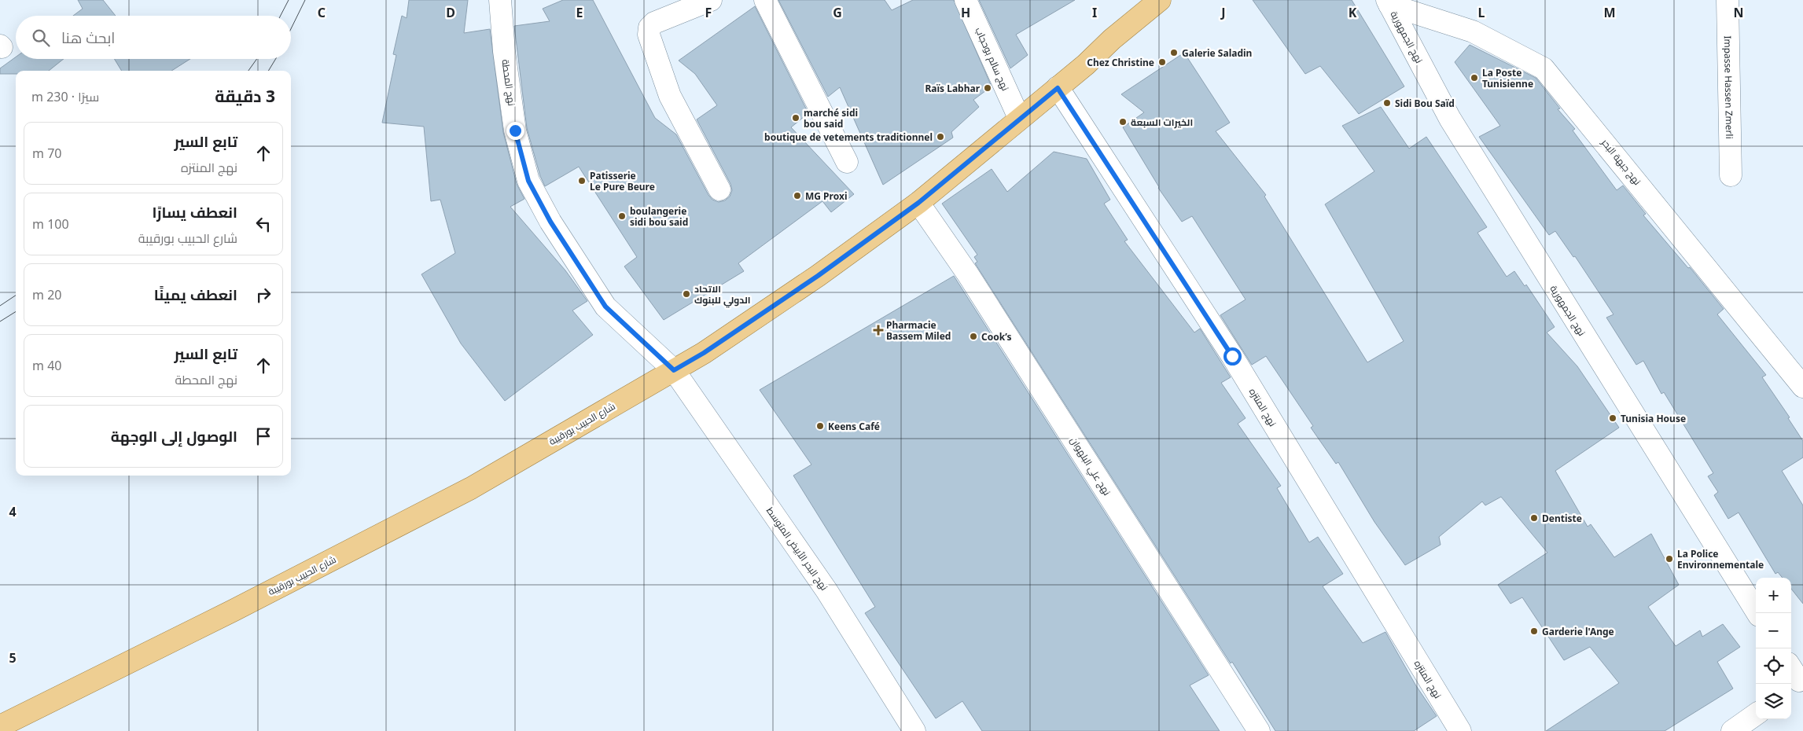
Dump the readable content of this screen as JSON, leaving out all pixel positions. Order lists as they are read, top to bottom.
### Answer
{
  "streets": {
    "main road": ["شارع الحبيب بورقيبة"],
    "street": [
      "نهج الجمهورية",
      "نهج سالم بوحجاب",
      "نهج المحطة",
      "Impasse Hassen Zmerli",
      "نهج جبهة البحر",
      "نهج المنتزه",
      "نهج علي البلهوان",
      "نهج البحر الأبيض المتوسط"
    ]
  },
  "crossings": [
    ["نهج الجمهورية", "نهج جبهة البحر"],
    ["نهج سالم بوحجاب", "شارع الحبيب بورقيبة"],
    ["نهج المحطة", "شارع الحبيب بورقيبة"],
    ["نهج المحطة", "نهج البحر الأبيض المتوسط"],
    ["نهج المنتزه", "شارع الحبيب بورقيبة"],
    ["شارع الحبيب بورقيبة", "نهج علي البلهوان"],
    ["شارع الحبيب بورقيبة", "نهج البحر الأبيض المتوسط"]
  ],
  "places": {
    "other": [
      "Galerie Saladin",
      "Chez Christine",
      "La Poste Tunisienne",
      "Raïs Labhar",
      "Sidi Bou Saïd",
      "marché sidi bou said",
      "الخيرات السبعة",
      "boutique de vetements traditionnel",
      "Patisserie Le Pure Beure",
      "MG Proxi",
      "boulangerie sidi bou said",
      "الاتحاد الدولي للبنوك",
      "Cook’s",
      "Tunisia House",
      "Keens Café",
      "Dentiste",
      "La Police Environnementale",
      "Garderie l'Ange"
    ],
    "health": ["Pharmacie Bassem Miled"]
  },
  "page": {
    "search": "ابحث هنا",
    "heading": ["3 دقيقة", "سيرًا · 230 m"],
    "list": [
      ["تابع السير", "نهج المنتزه", "70 m"],
      ["انعطف يسارًا", "شارع الحبيب بورقيبة", "100 m"],
      ["انعطف يمينًا", "20 m"],
      ["تابع السير", "نهج المحطة", "40 m"],
      "الوصول إلى الوجهة"
    ],
    "map_buttons": ["+", "−"]
  },
  "grid": {
    "columns": [
      "C",
      "D",
      "E",
      "F",
      "G",
      "H",
      "I",
      "J",
      "K",
      "L",
      "M",
      "N"
    ],
    "rows": ["4", "5"]
  }
}
